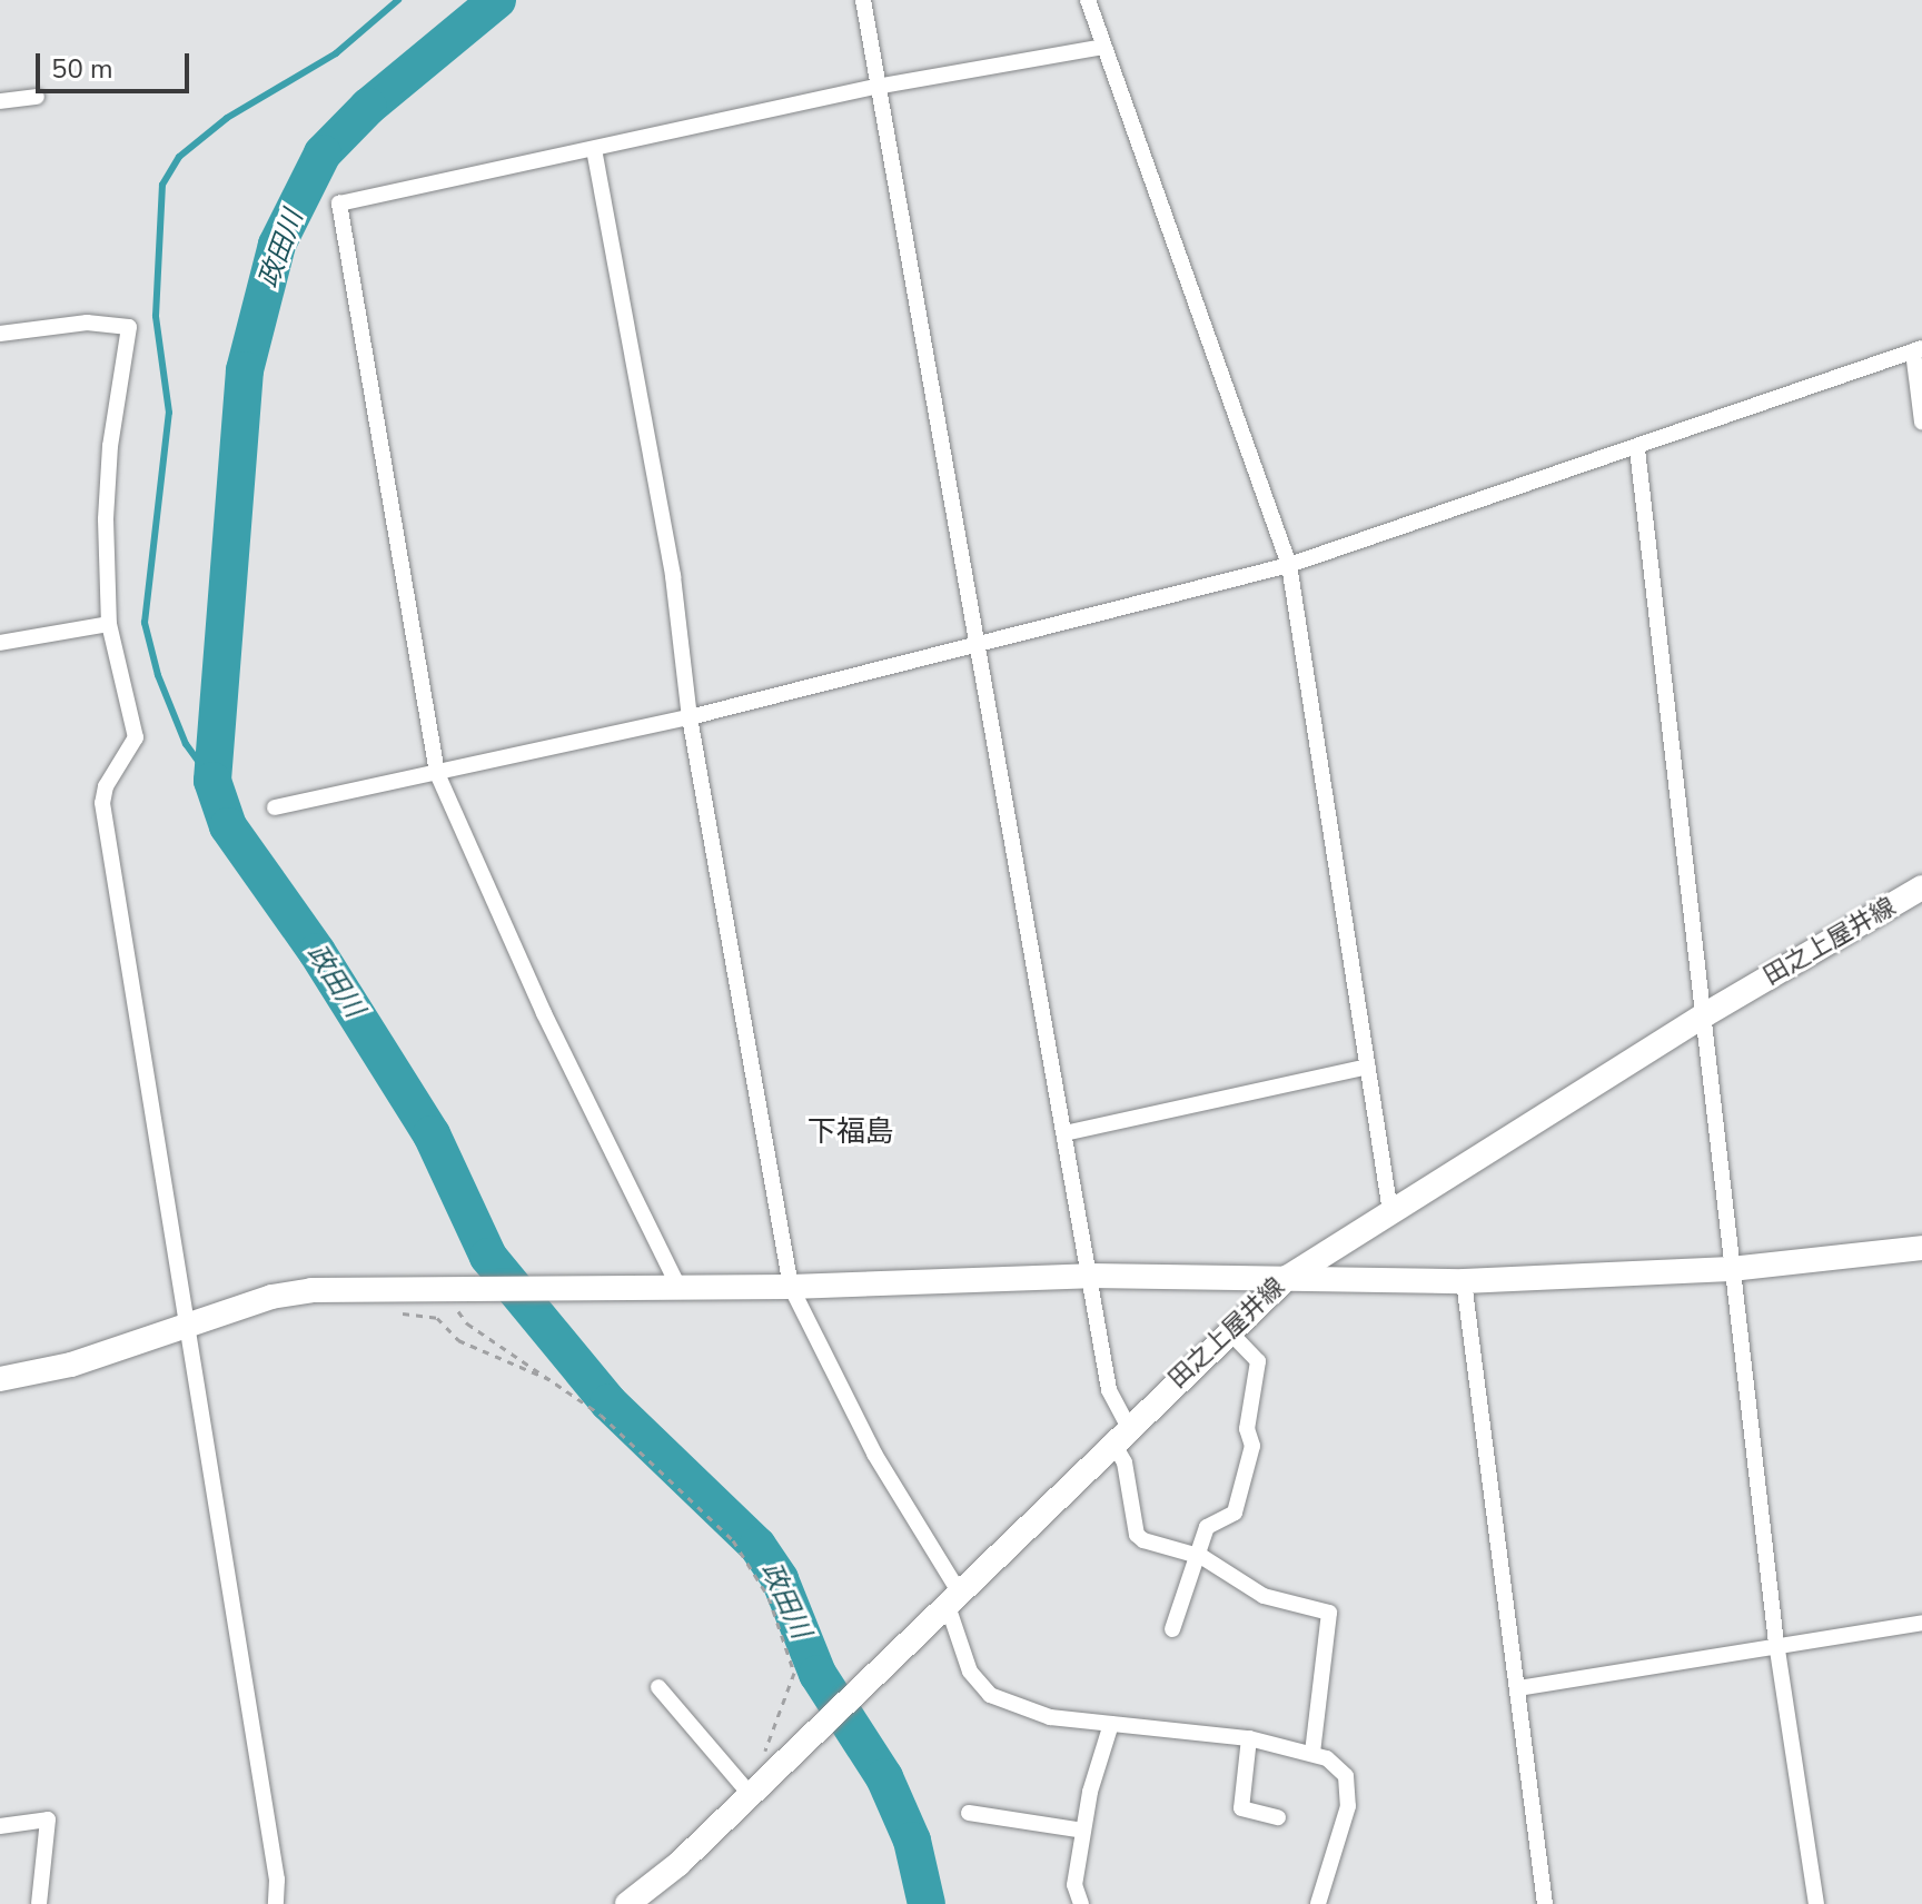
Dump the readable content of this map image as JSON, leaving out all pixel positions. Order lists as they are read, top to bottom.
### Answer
{
  "streets": {
    "street": ["田之上屋井線"]
  },
  "districts": ["下福島"],
  "water": ["政田川"],
  "scale_bar": "50 m"
}
